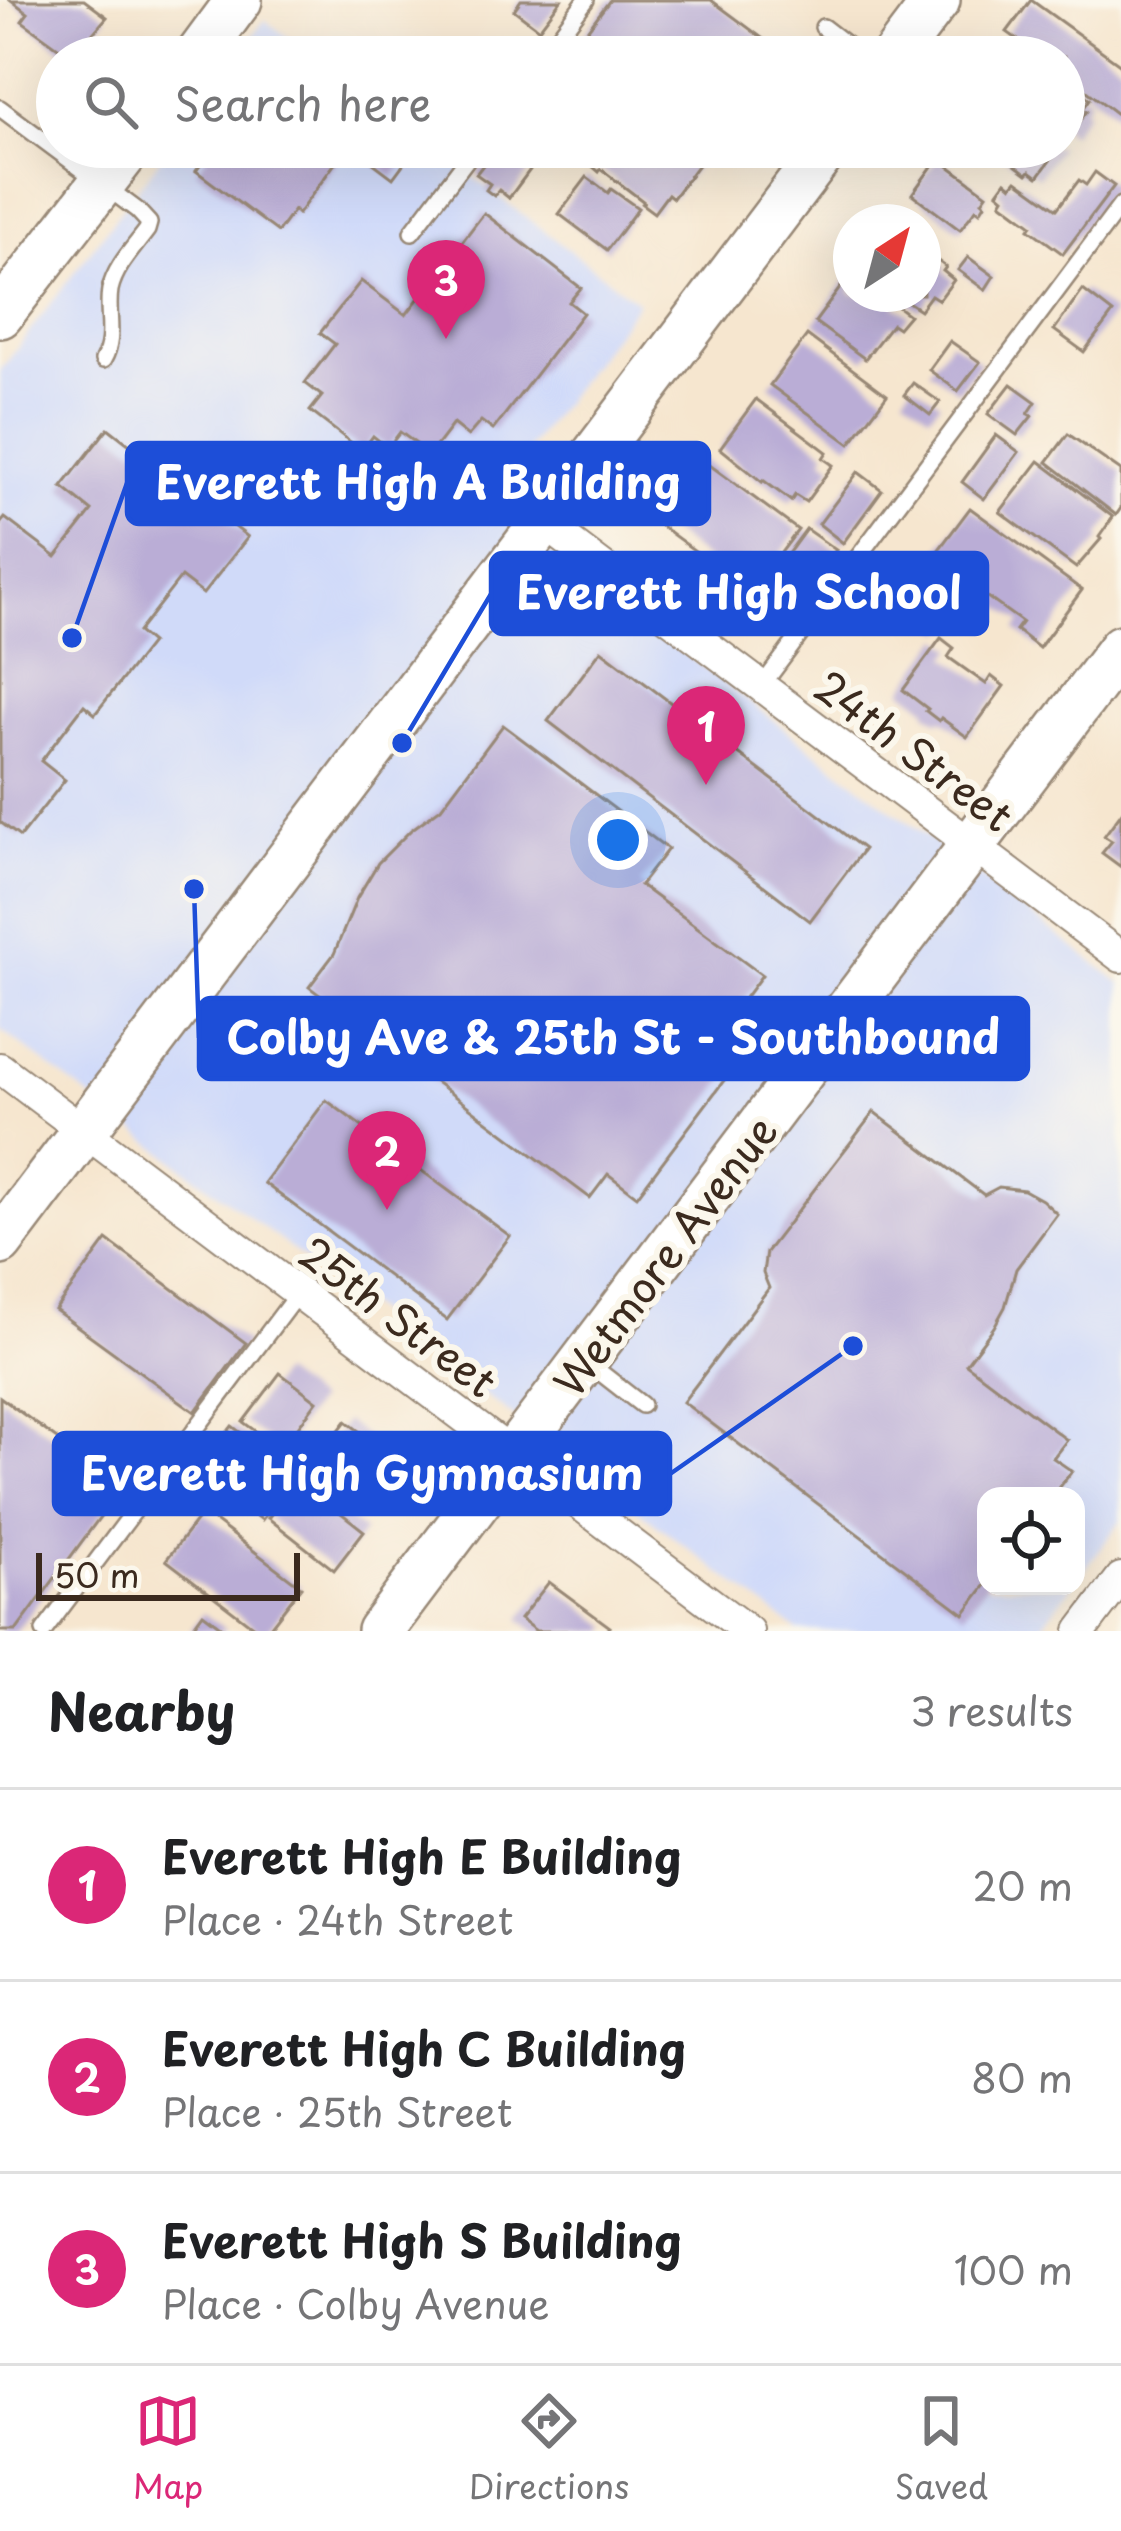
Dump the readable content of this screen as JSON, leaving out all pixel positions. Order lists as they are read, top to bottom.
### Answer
{
  "streets": {
    "street": ["24th Street", "Wetmore Avenue", "25th Street"]
  },
  "crossings": [
    ["24th Street", "Wetmore Avenue"],
    ["Wetmore Avenue", "25th Street"]
  ],
  "places": [
    "Everett High A Building",
    "Everett High School",
    "Colby Ave & 25th St - Southbound",
    "Everett High Gymnasium"
  ],
  "scale_bar": "50 m",
  "north": "top right",
  "page": {
    "search": "Search here",
    "pins": ["3", "1", "2"],
    "scale": "50 m",
    "heading": ["Nearby", "3 results"],
    "list": [
      {
        "mark": "1",
        "name": "Everett High E Building",
        "note": "Place · 24th Street",
        "value": "20 m"
      },
      {
        "mark": "2",
        "name": "Everett High C Building",
        "note": "Place · 25th Street",
        "value": "80 m"
      },
      {
        "mark": "3",
        "name": "Everett High S Building",
        "note": "Place · Colby Avenue",
        "value": "100 m"
      }
    ],
    "nav": ["Map", "Directions", "Saved"]
  }
}
